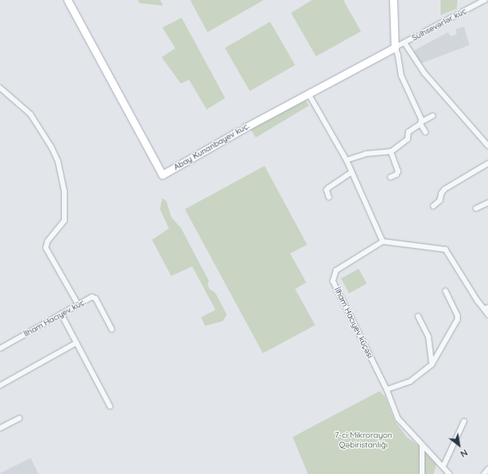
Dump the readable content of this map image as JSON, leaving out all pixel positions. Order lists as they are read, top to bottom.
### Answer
{
  "streets": {
    "street": [
      "Sülhsevərlər küç.",
      "Abay Kunanbayev küç.",
      "İlham Hacıyev küç.",
      "İlham Hacıyev küçəsi"
    ]
  },
  "crossings": [
    ["Sülhsevərlər küç.", "Abay Kunanbayev küç."]
  ],
  "parks": ["7-ci Mikrorayon Qəbiristanlığı"],
  "north": "bottom right"
}
